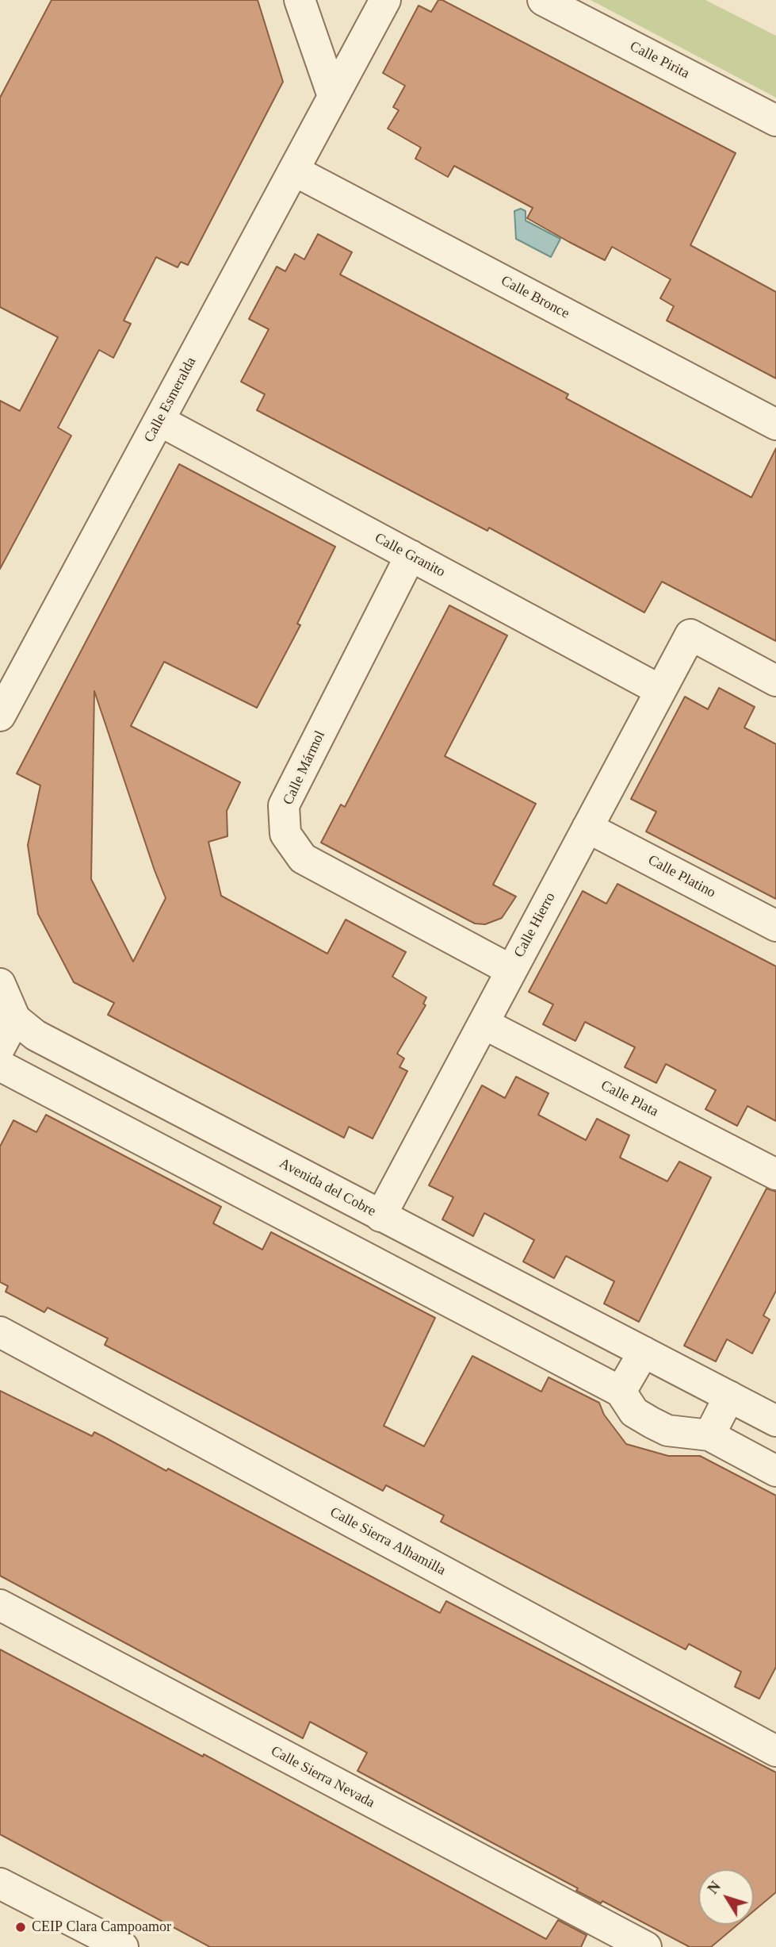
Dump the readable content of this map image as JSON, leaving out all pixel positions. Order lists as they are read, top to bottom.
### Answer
{
  "streets": {
    "street": [
      "Calle Pirita",
      "Calle Bronce",
      "Calle Esmeralda",
      "Calle Granito",
      "Calle Mármol",
      "Calle Platino",
      "Calle Hierro",
      "Calle Plata",
      "Avenida del Cobre",
      "Calle Sierra Alhamilla",
      "Calle Sierra Nevada"
    ]
  },
  "crossings": [
    ["Calle Bronce", "Calle Esmeralda"],
    ["Calle Esmeralda", "Calle Granito"],
    ["Calle Granito", "Calle Mármol"],
    ["Calle Granito", "Calle Hierro"],
    ["Calle Mármol", "Calle Hierro"],
    ["Calle Platino", "Calle Hierro"],
    ["Calle Hierro", "Calle Plata"],
    ["Calle Hierro", "Avenida del Cobre"]
  ],
  "places": ["CEIP Clara Campoamor"],
  "north": "top left"
}
